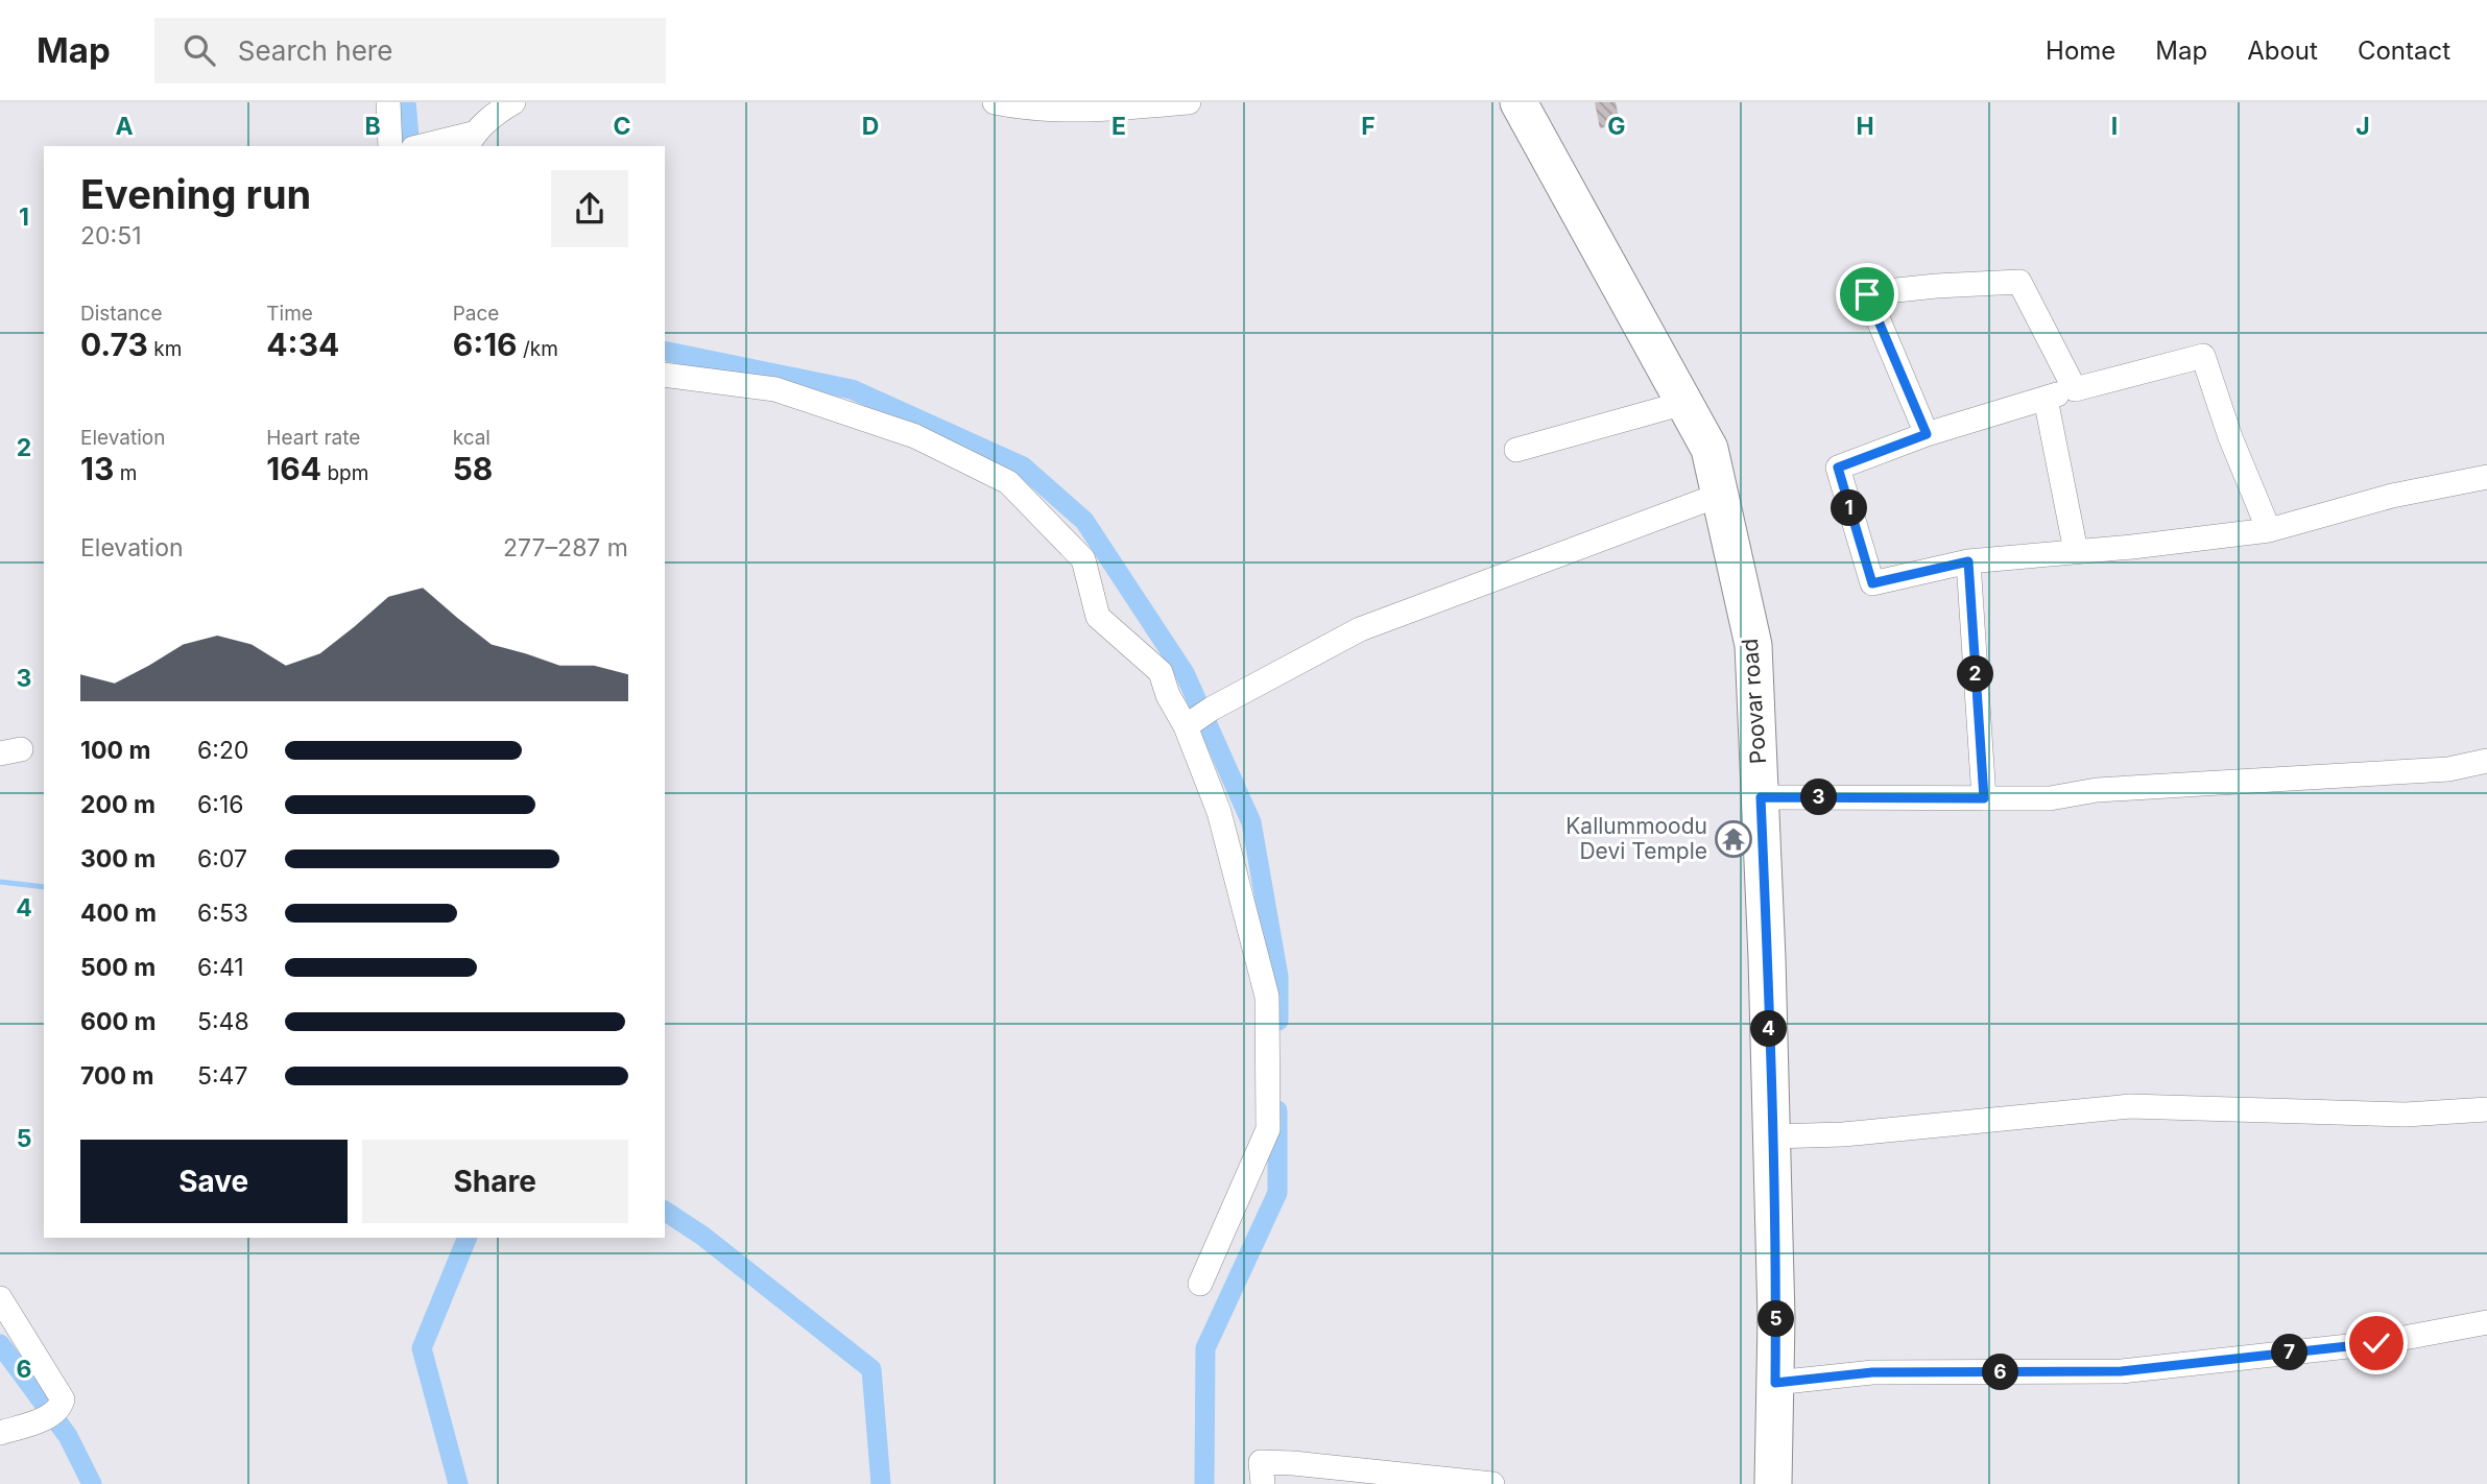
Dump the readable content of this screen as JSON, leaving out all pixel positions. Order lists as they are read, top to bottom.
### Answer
{
  "streets": {
    "main road": ["Poovar road"]
  },
  "places": {
    "temple": ["Kallummoodu Devi Temple"]
  },
  "page": {
    "header": "Map",
    "search": "Search here",
    "nav": [
      "Home",
      "Map",
      "About",
      "Contact"
    ],
    "heading": ["Evening run", "20:51"],
    "stats": [
      ["Distance", "0.73 km"],
      ["Time", "4:34"],
      ["Pace", "6:16 /km"],
      ["Elevation", "13 m"],
      ["Heart rate", "164 bpm"],
      ["kcal", "58"]
    ],
    "pins": [
      "1",
      "2",
      "3",
      "4",
      "5",
      "7",
      "6"
    ],
    "chart": ["Elevation", "277–287 m"],
    "list": [
      {
        "name": "100 m",
        "note": "6:20"
      },
      {
        "name": "200 m",
        "note": "6:16"
      },
      {
        "name": "300 m",
        "note": "6:07"
      },
      {
        "name": "400 m",
        "note": "6:53"
      },
      {
        "name": "500 m",
        "note": "6:41"
      },
      {
        "name": "600 m",
        "note": "5:48"
      },
      {
        "name": "700 m",
        "note": "5:47"
      }
    ],
    "buttons": ["Save", "Share"]
  },
  "grid": {
    "columns": [
      "A",
      "B",
      "C",
      "D",
      "E",
      "F",
      "G",
      "H",
      "I",
      "J"
    ],
    "rows": [
      "1",
      "2",
      "3",
      "4",
      "5",
      "6"
    ]
  }
}
